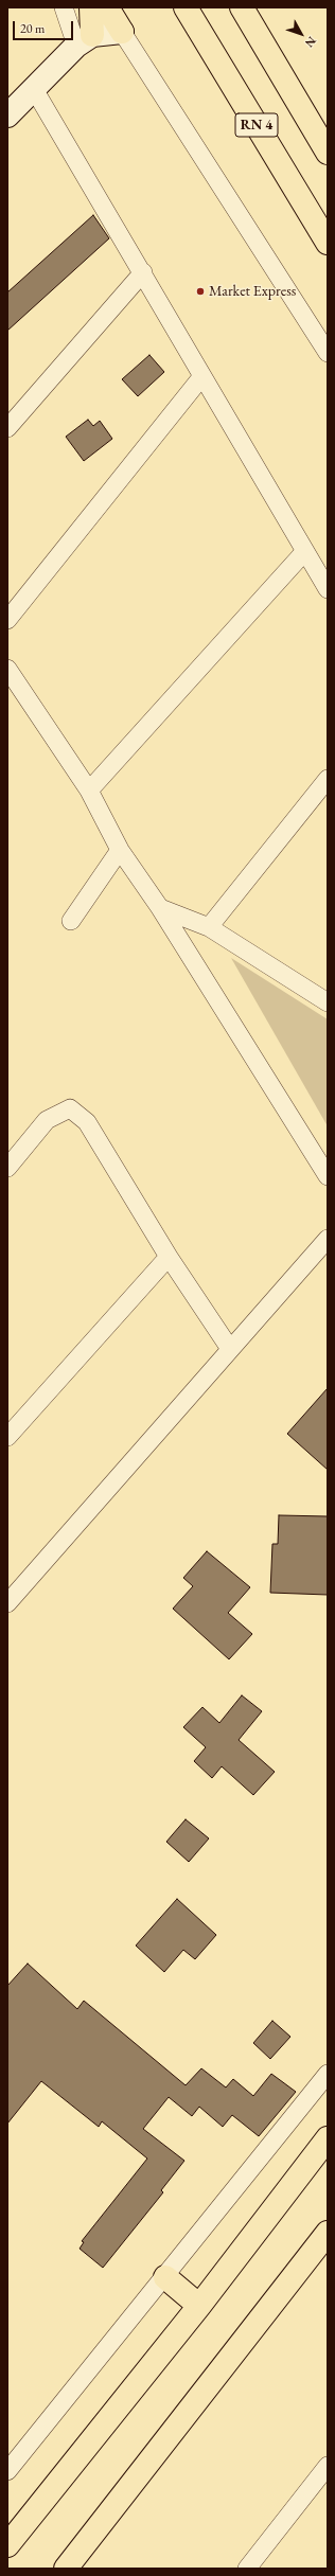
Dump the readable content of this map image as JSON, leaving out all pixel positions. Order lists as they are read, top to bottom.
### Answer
{
  "streets": {
    "main road": ["RN 4"]
  },
  "places": ["Market Express"],
  "scale_bar": "20 m",
  "north": "bottom right"
}
